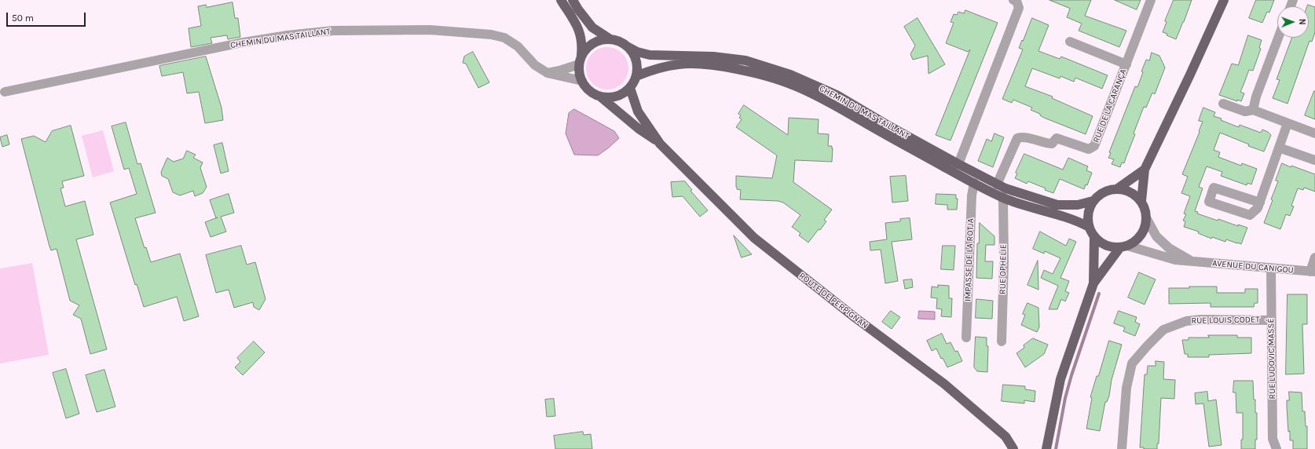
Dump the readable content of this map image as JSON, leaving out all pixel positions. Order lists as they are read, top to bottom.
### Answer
{
  "streets": {
    "main road": ["CHEMIN DU MAS TAILLANT", "ROUTE DE PERPIGNAN"],
    "street": [
      "RUE DE LA CARANÇA",
      "IMPASSE DE LA ROTJA",
      "AVENUE DU CANIGOU",
      "RUE OPHELIE",
      "RUE LOUIS CODET",
      "RUE LUDOVIC MASSÉ"
    ]
  },
  "crossings": [
    ["CHEMIN DU MAS TAILLANT", "RUE DE LA CARANÇA"],
    ["CHEMIN DU MAS TAILLANT", "IMPASSE DE LA ROTJA"],
    ["CHEMIN DU MAS TAILLANT", "AVENUE DU CANIGOU"],
    ["CHEMIN DU MAS TAILLANT", "RUE OPHELIE"],
    ["CHEMIN DU MAS TAILLANT", "ROUTE DE PERPIGNAN"],
    ["AVENUE DU CANIGOU", "RUE LUDOVIC MASSÉ"],
    ["RUE LOUIS CODET", "RUE LUDOVIC MASSÉ"]
  ],
  "scale_bar": "50 m",
  "north": "right"
}
